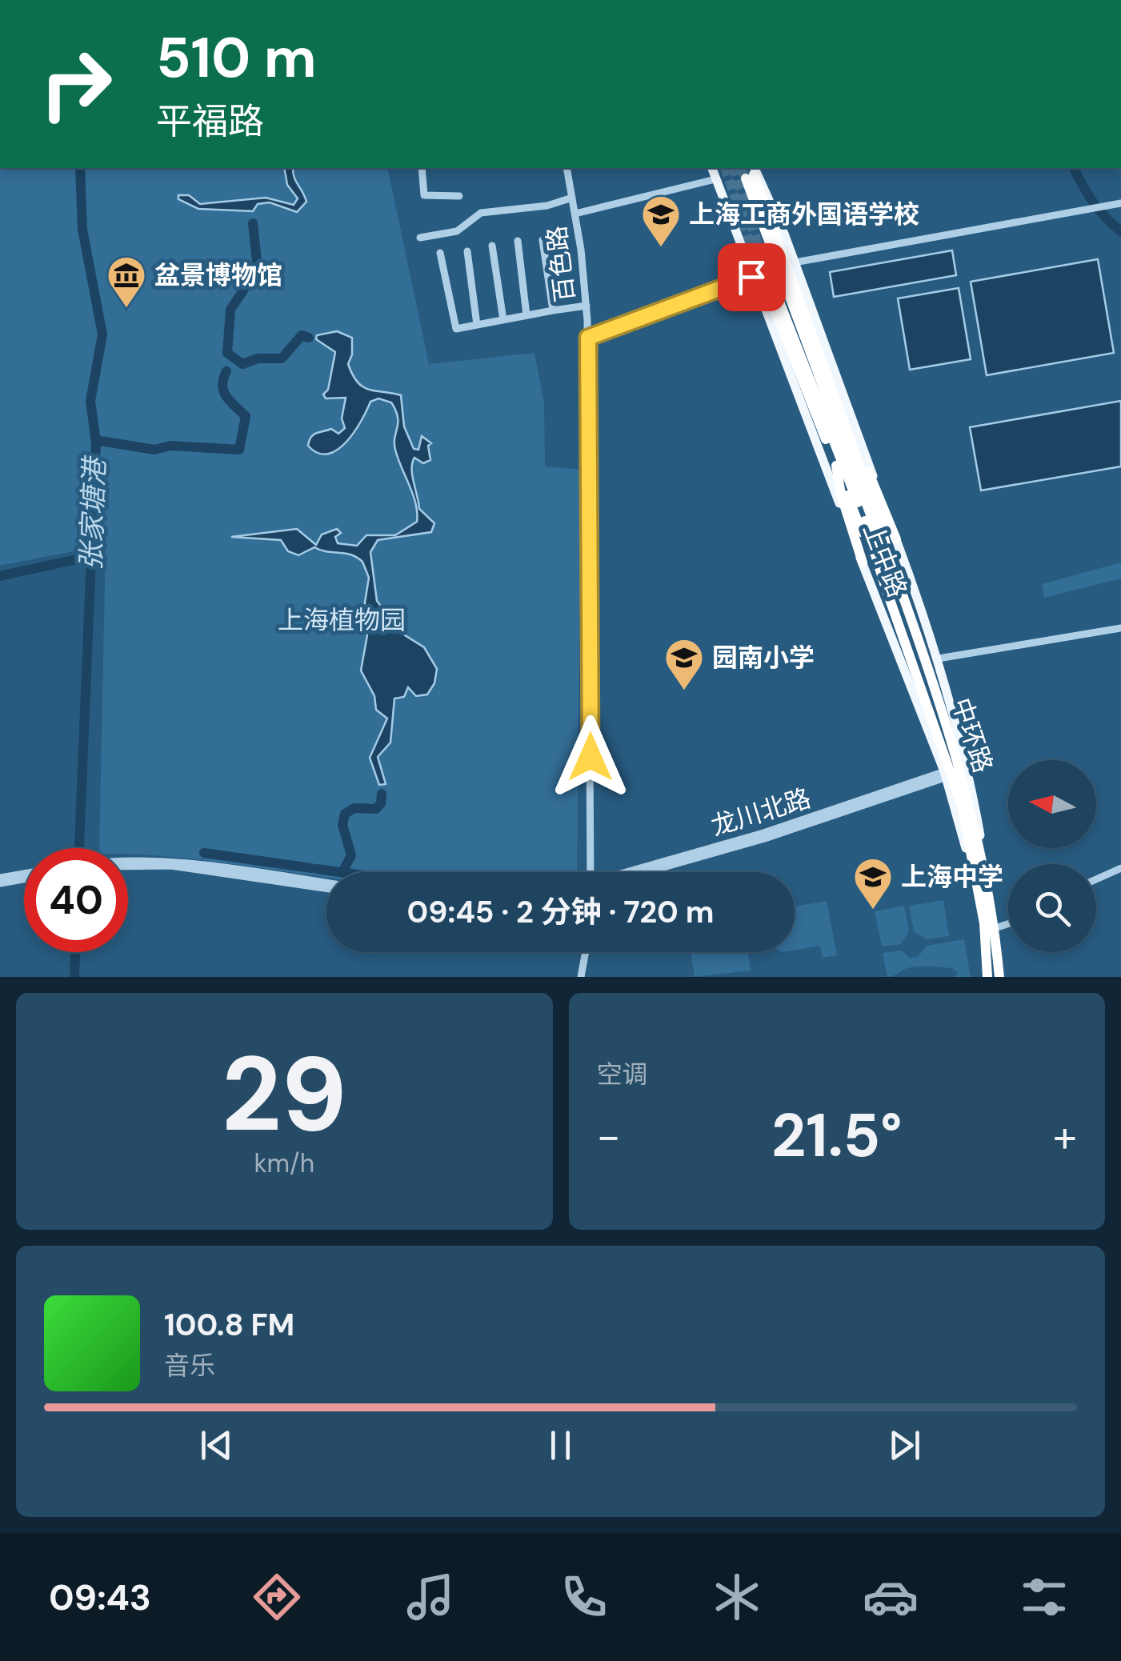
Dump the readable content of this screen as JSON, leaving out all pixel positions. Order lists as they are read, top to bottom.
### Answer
{
  "streets": {
    "highway": ["中环路"],
    "main road": ["上中路"],
    "street": ["百色路", "龙川北路"]
  },
  "crossings": [
    ["上中路", "中环路"],
    ["上中路", "龙川北路"]
  ],
  "water": ["张家塘港"],
  "parks": ["上海植物园"],
  "places": {
    "school or university": ["上海工商外国语学校", "园南小学", "上海中学"],
    "museum": ["盆景博物馆"]
  },
  "north": "left",
  "page": {
    "turn": ["510 m", "平福路"],
    "limit": "40",
    "trip": "09:45 · 2 分钟 · 720 m",
    "tile": [
      ["29", "km/h"],
      "空调"
    ],
    "heat": ["−", "21.5°", "+"],
    "song": ["100.8 FM", "音乐"],
    "tabs": "09:43"
  }
}
